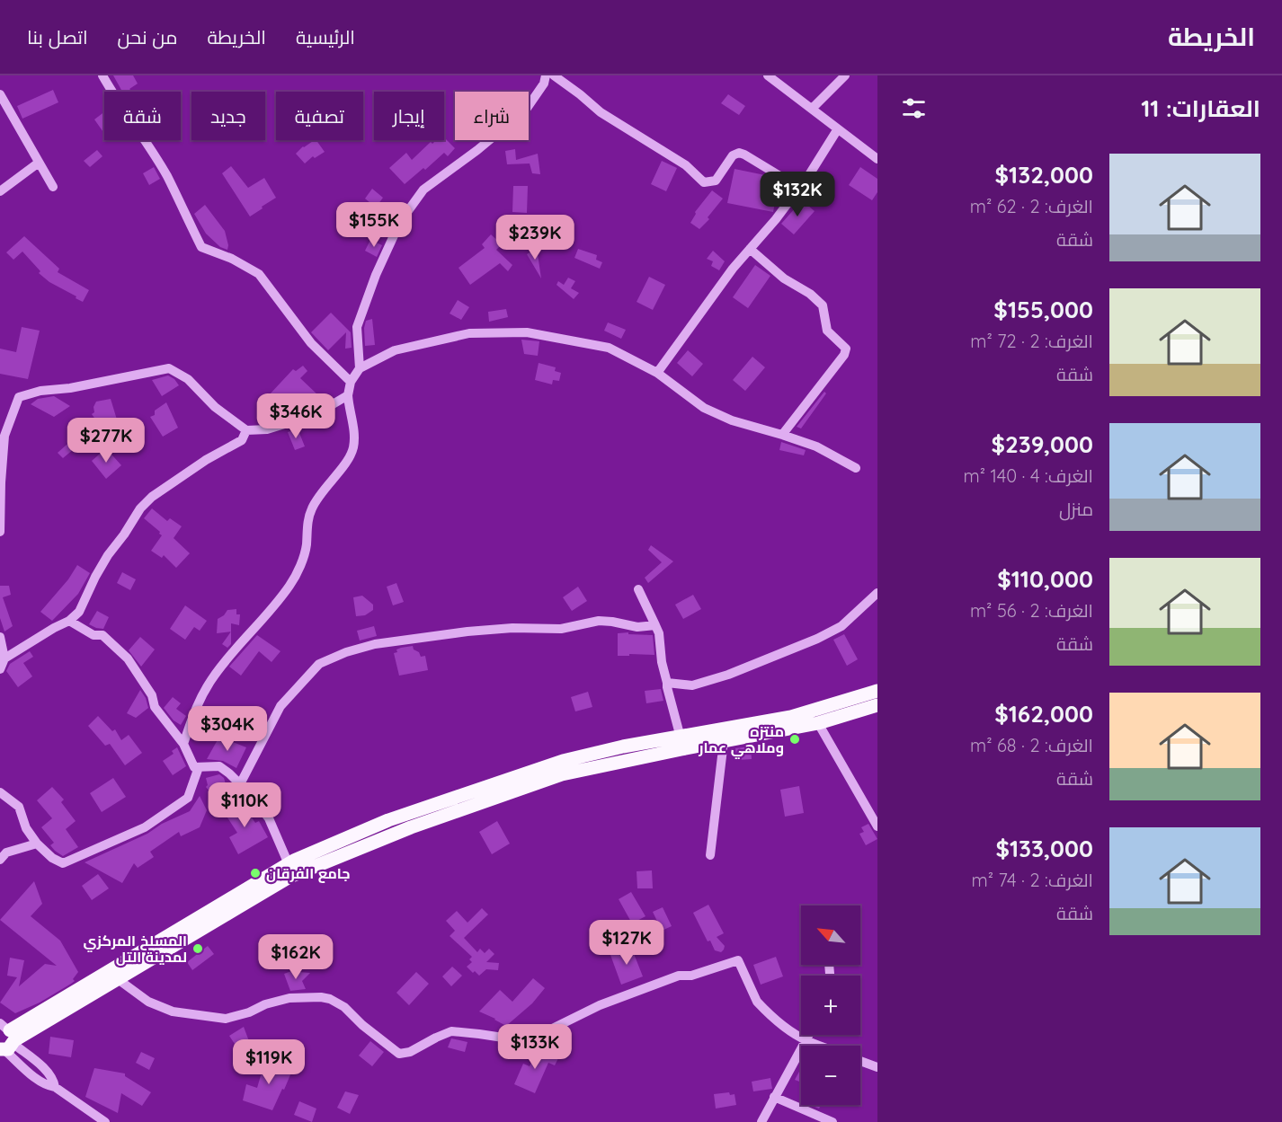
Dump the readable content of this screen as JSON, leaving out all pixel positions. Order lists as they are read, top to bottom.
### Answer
{
  "places": ["منتزه وملاهي عمار", "جامع الفرقان", "المسلخ المركزي لمدينة التل"],
  "north": "top left",
  "page": {
    "header": "الخريطة",
    "nav": [
      "الرئيسية",
      "الخريطة",
      "من نحن",
      "اتصل بنا"
    ],
    "heading": "العقارات: 11",
    "chip": [
      "شراء",
      "إيجار",
      "تصفية",
      "جديد",
      "شقة"
    ],
    "list": [
      {
        "name": "$132,000",
        "note": "الغرف: 2 · 62 m² · شقة"
      },
      {
        "name": "$155,000",
        "note": "الغرف: 2 · 72 m² · شقة"
      },
      {
        "name": "$239,000",
        "note": "الغرف: 4 · 140 m² · منزل"
      },
      {
        "name": "$110,000",
        "note": "الغرف: 2 · 56 m² · شقة"
      },
      {
        "name": "$162,000",
        "note": "الغرف: 2 · 68 m² · شقة"
      },
      {
        "name": "$133,000",
        "note": "الغرف: 2 · 74 m² · شقة"
      }
    ],
    "price": [
      "$132K",
      "$155K",
      "$239K",
      "$346K",
      "$277K",
      "$304K",
      "$110K",
      "$127K",
      "$162K",
      "$133K",
      "$119K"
    ],
    "map_buttons": ["+", "−"]
  }
}
